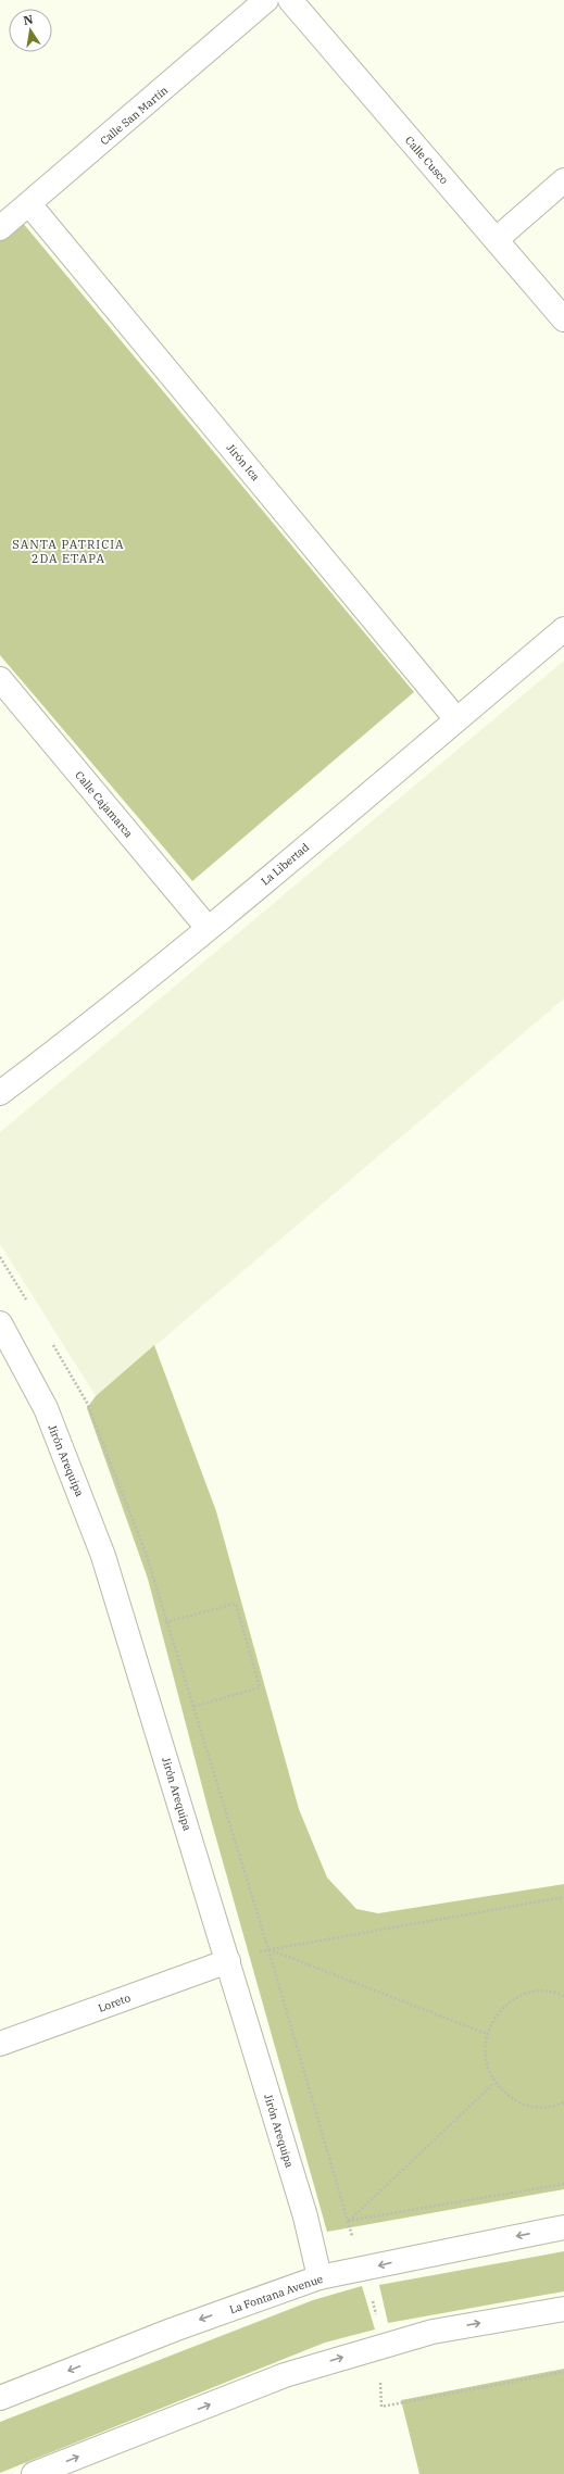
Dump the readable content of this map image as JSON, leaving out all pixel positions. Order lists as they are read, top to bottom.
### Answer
{
  "streets": {
    "street": [
      "Calle San Martín",
      "Calle Cusco",
      "Jirón Ica",
      "Calle Cajamarca",
      "La Libertad",
      "Jirón Arequipa",
      "Loreto",
      "La Fontana Avenue"
    ]
  },
  "crossings": [
    ["Calle San Martín", "Jirón Ica"],
    ["Jirón Ica", "La Libertad"],
    ["Calle Cajamarca", "La Libertad"],
    ["Jirón Arequipa", "Loreto"],
    ["Jirón Arequipa", "La Fontana Avenue"]
  ],
  "districts": ["SANTA PATRICIA 2DA ETAPA"],
  "north": "top"
}
